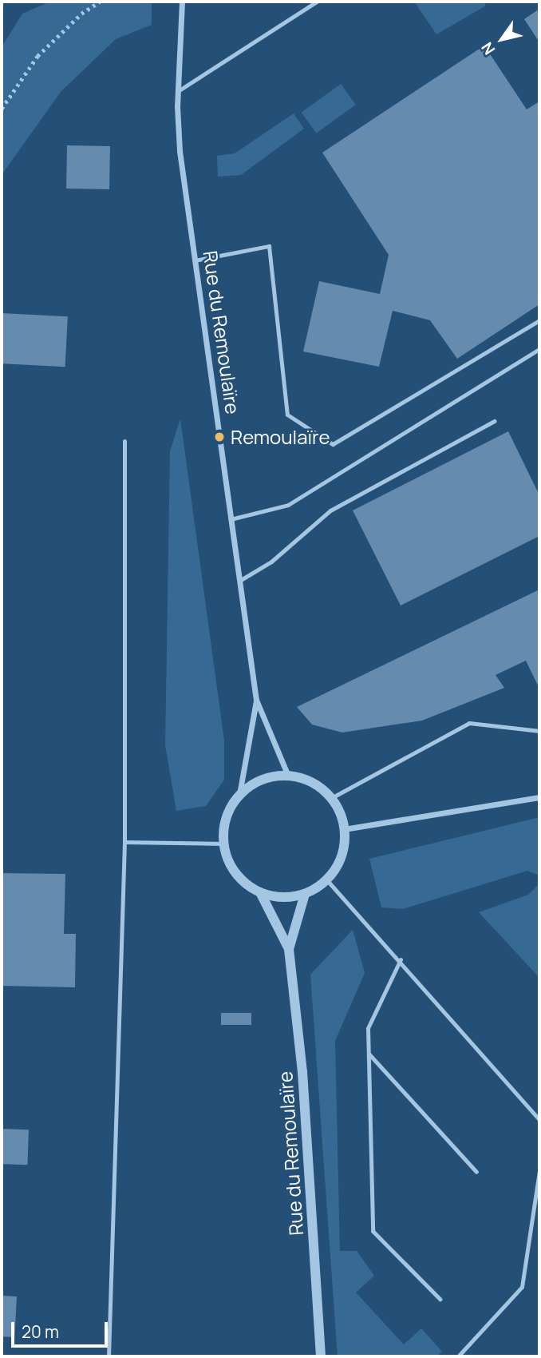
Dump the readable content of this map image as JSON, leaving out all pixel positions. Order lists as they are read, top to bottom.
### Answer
{
  "streets": {
    "street": ["Rue du Remoulaïre"]
  },
  "places": ["Remoulaïre"],
  "scale_bar": "20 m",
  "north": "bottom left"
}
